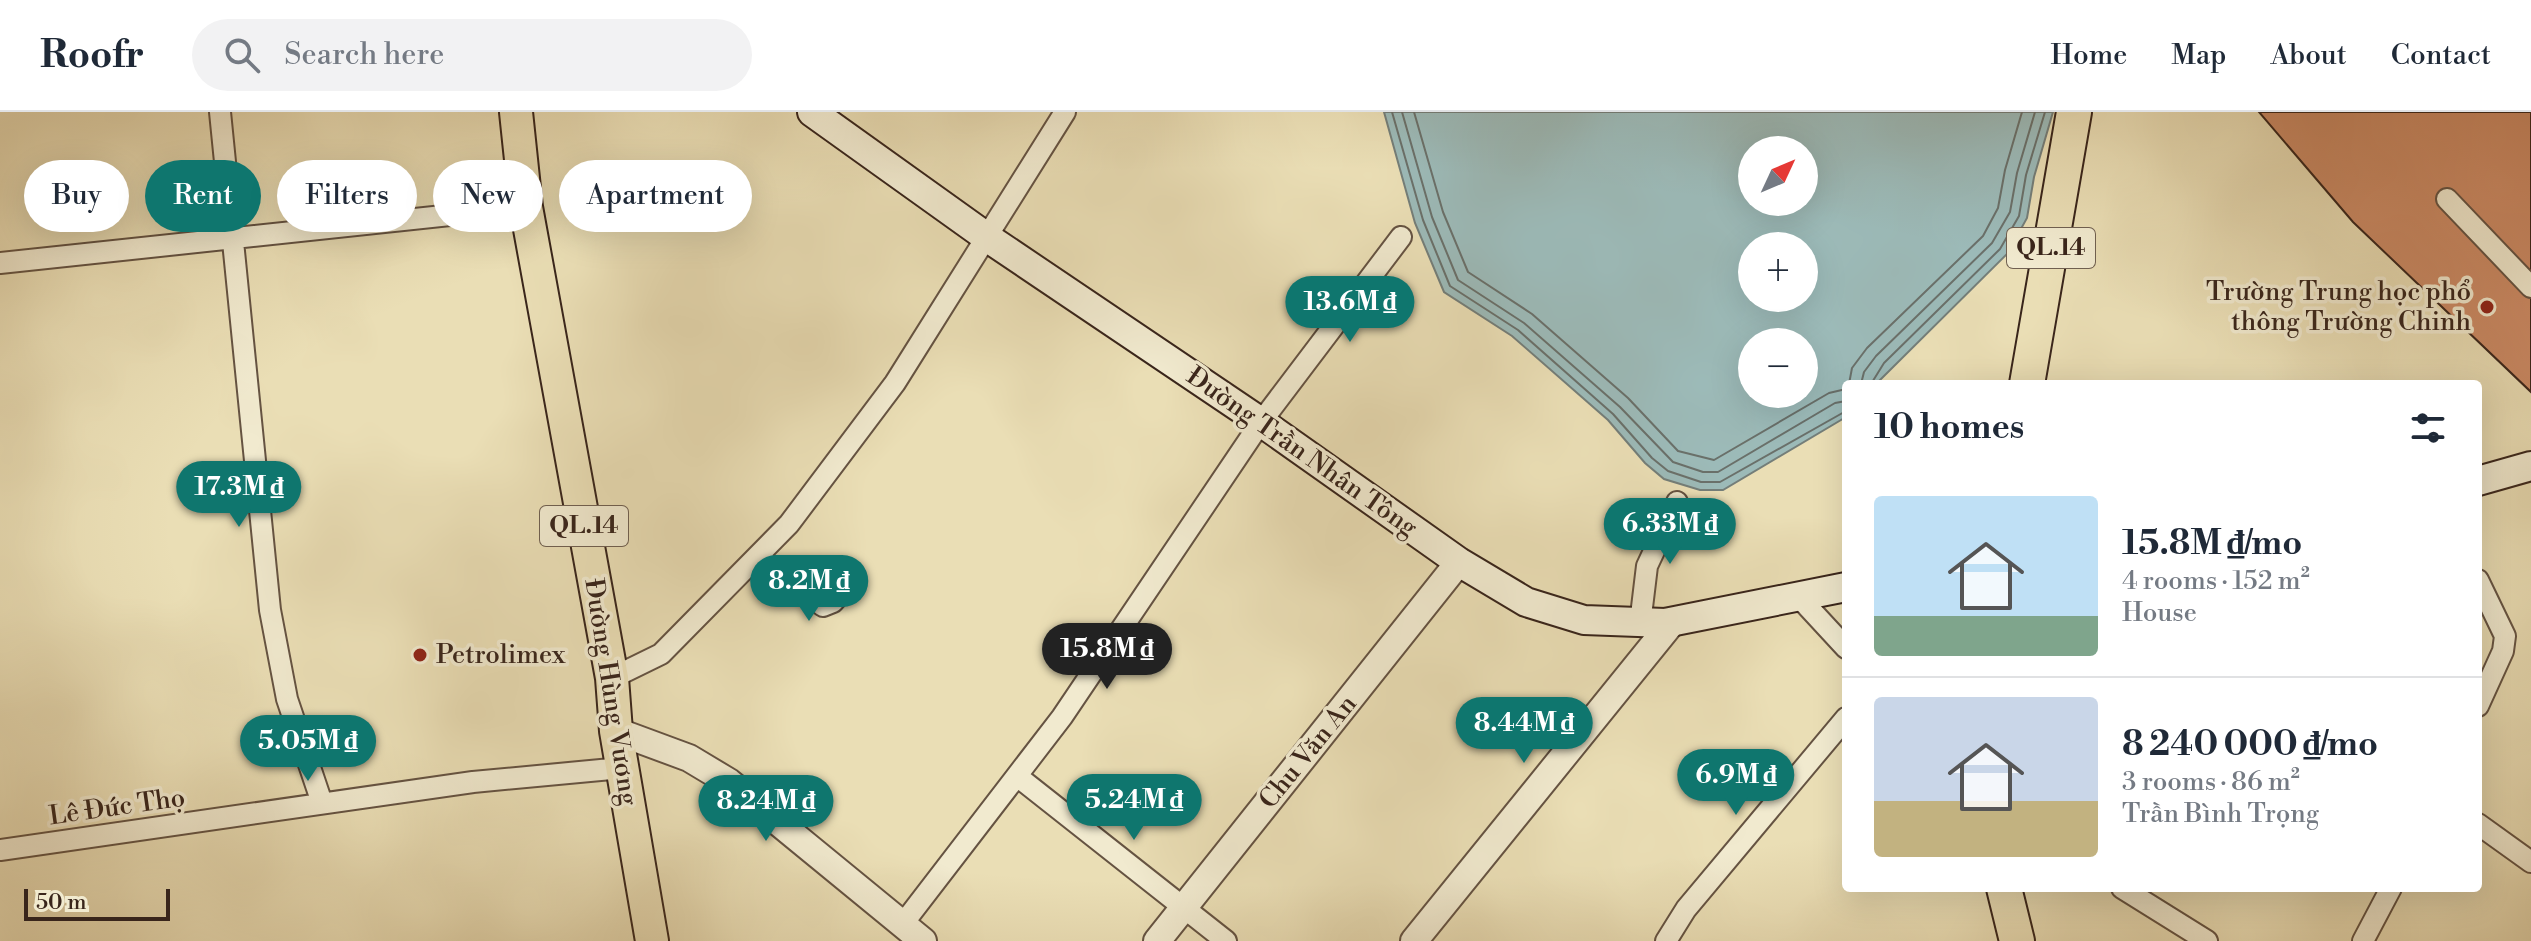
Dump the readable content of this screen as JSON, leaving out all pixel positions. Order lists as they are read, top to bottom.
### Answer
{
  "streets": {
    "highway": ["QL.14"],
    "main road": ["Đường Trần Nhân Tông", "Đường Hùng Vương"],
    "street": ["Chu Văn An", "Lê Đức Thọ"]
  },
  "crossings": [
    ["Đường Trần Nhân Tông", "Chu Văn An"],
    ["Đường Hùng Vương", "Lê Đức Thọ"]
  ],
  "places": ["Trường Trung học phổ thông Trường Chinh", "Petrolimex"],
  "scale_bar": "50 m",
  "north": "top right",
  "page": {
    "header": "Roofr",
    "search": "Search here",
    "nav": [
      "Home",
      "Map",
      "About",
      "Contact"
    ],
    "map_buttons": ["+", "−"],
    "chip": [
      "Buy",
      "Rent",
      "Filters",
      "New",
      "Apartment"
    ],
    "price": [
      "13.6M ₫",
      "17.3M ₫",
      "6.33M ₫",
      "8.2M ₫",
      "15.8M ₫",
      "8.44M ₫",
      "5.05M ₫",
      "6.9M ₫",
      "5.24M ₫",
      "8.24M ₫"
    ],
    "heading": "10 homes",
    "list": [
      {
        "name": "15.8M ₫/mo",
        "note": "4 rooms · 152 m² · House"
      },
      {
        "name": "8 240 000 ₫/mo",
        "note": "3 rooms · 86 m² · Trần Bình Trọng"
      }
    ],
    "scale": "50 m"
  }
}
